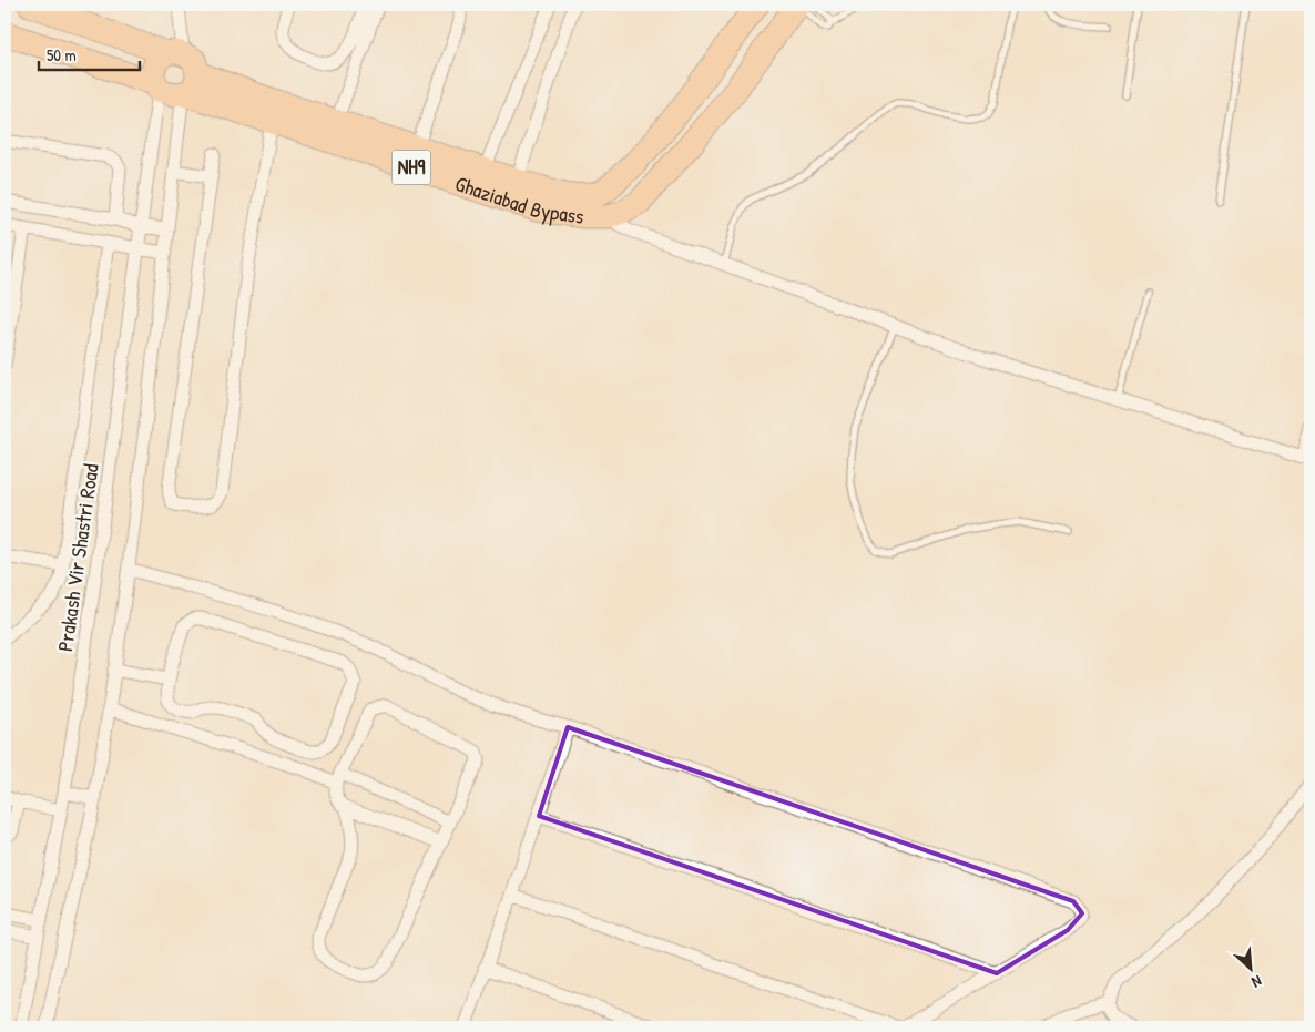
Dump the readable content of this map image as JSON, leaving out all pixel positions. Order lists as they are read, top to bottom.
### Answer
{
  "streets": {
    "highway": ["NH9", "Ghaziabad Bypass"],
    "street": ["Prakash Vir Shastri Road"]
  },
  "crossings": [
    ["Ghaziabad Bypass", "Prakash Vir Shastri Road"]
  ],
  "scale_bar": "50 m",
  "north": "bottom right"
}
